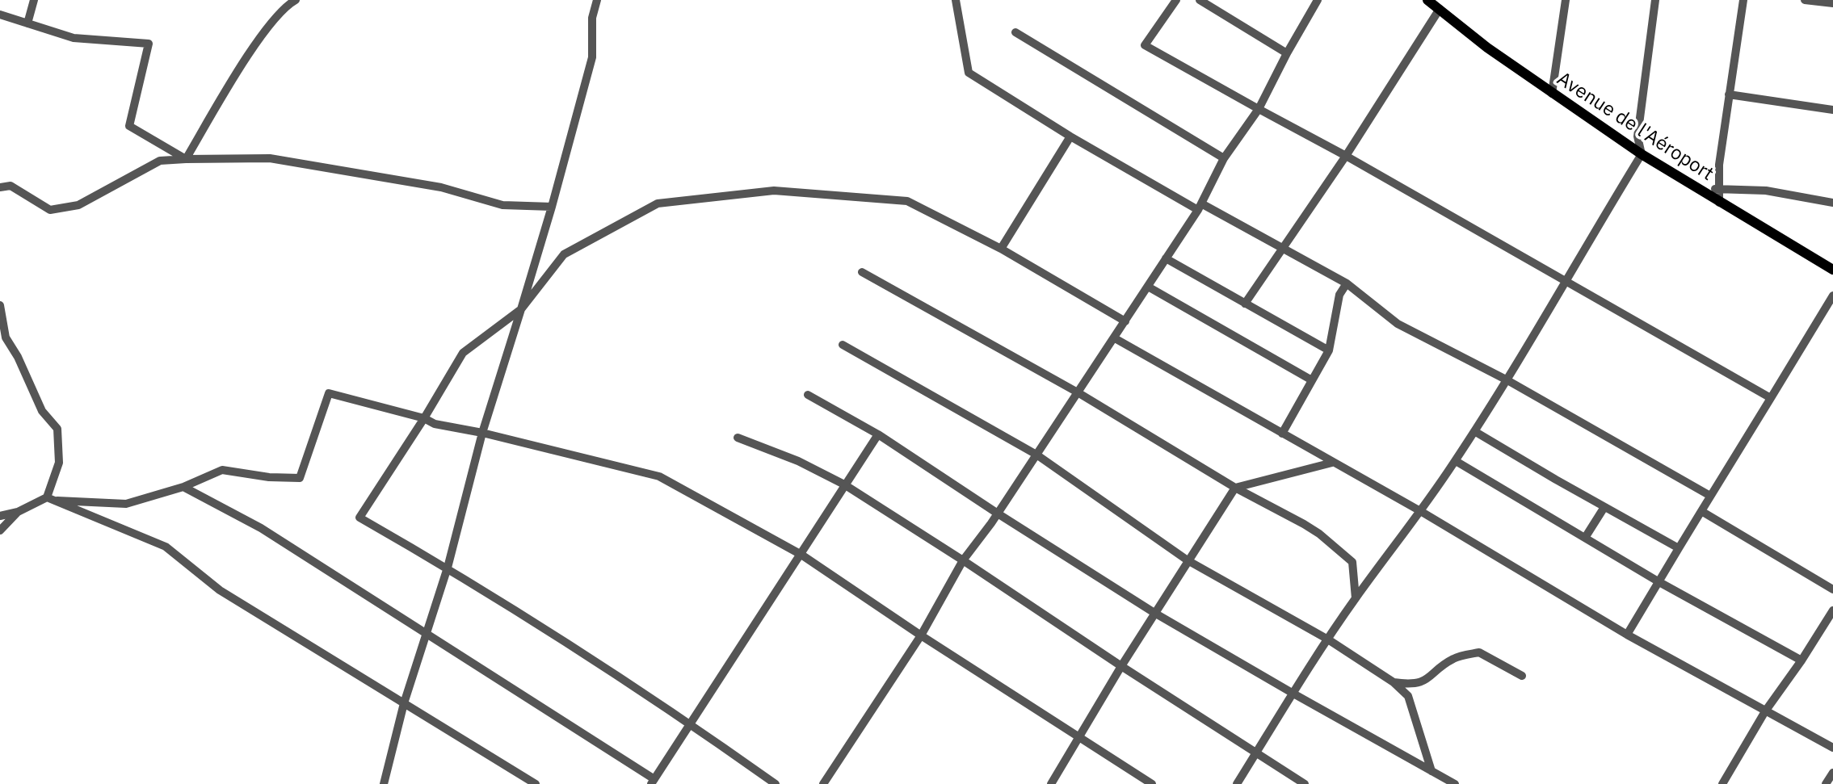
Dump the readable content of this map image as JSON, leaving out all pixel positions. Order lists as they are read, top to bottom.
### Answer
{
  "streets": {
    "main road": ["Avenue de l'Aéroport"]
  }
}
